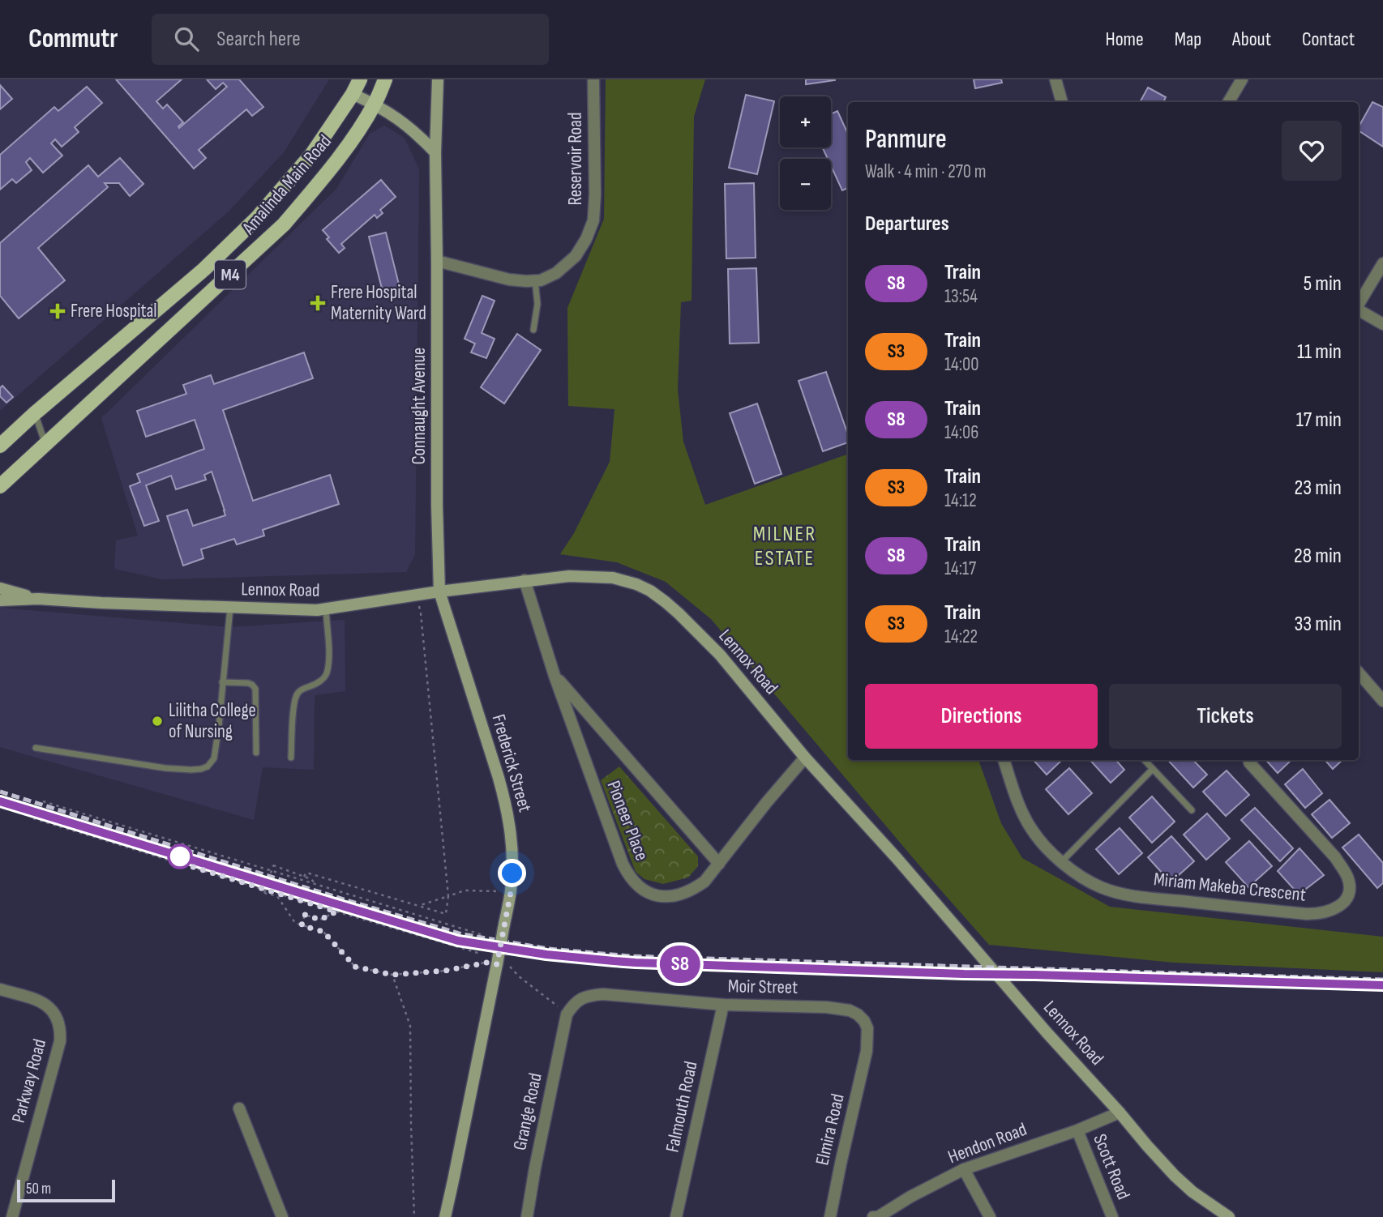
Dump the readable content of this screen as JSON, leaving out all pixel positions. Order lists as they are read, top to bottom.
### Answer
{
  "streets": {
    "main road": ["Amalinda Main Road", "M4"],
    "street": [
      "Reservoir Road",
      "Connaught Avenue",
      "Lennox Road",
      "Frederick Street",
      "Pioneer Place",
      "Miriam Makeba Crescent",
      "Moir Street",
      "Parkway Road",
      "Falmouth Road",
      "Grange Road",
      "Elmira Road",
      "Hendon Road",
      "Scott Road"
    ]
  },
  "crossings": [
    ["Reservoir Road", "Connaught Avenue"],
    ["Connaught Avenue", "Lennox Road"],
    ["Connaught Avenue", "Frederick Street"],
    ["Lennox Road", "Frederick Street"],
    ["Lennox Road", "Pioneer Place"],
    ["Lennox Road", "Hendon Road"],
    ["Moir Street", "Falmouth Road"],
    ["Moir Street", "Grange Road"],
    ["Moir Street", "Elmira Road"],
    ["Hendon Road", "Scott Road"]
  ],
  "districts": ["MILNER ESTATE"],
  "places": {
    "health": ["Frere Hospital Maternity Ward", "Frere Hospital"],
    "other": ["Lilitha College of Nursing"]
  },
  "scale_bar": "50 m",
  "page": {
    "header": "Commutr",
    "search": "Search here",
    "nav": [
      "Home",
      "Map",
      "About",
      "Contact"
    ],
    "on_map": "S8",
    "map_buttons": ["+", "−"],
    "heading": [
      ["Panmure", "Walk · 4 min · 270 m"],
      "Departures"
    ],
    "list": [
      {
        "mark": "S8",
        "name": "Train",
        "note": "13:54",
        "value": "5 min"
      },
      {
        "mark": "S3",
        "name": "Train",
        "note": "14:00",
        "value": "11 min"
      },
      {
        "mark": "S8",
        "name": "Train",
        "note": "14:06",
        "value": "17 min"
      },
      {
        "mark": "S3",
        "name": "Train",
        "note": "14:12",
        "value": "23 min"
      },
      {
        "mark": "S8",
        "name": "Train",
        "note": "14:17",
        "value": "28 min"
      },
      {
        "mark": "S3",
        "name": "Train",
        "note": "14:22",
        "value": "33 min"
      }
    ],
    "buttons": ["Directions", "Tickets"],
    "scale": "50 m"
  }
}
